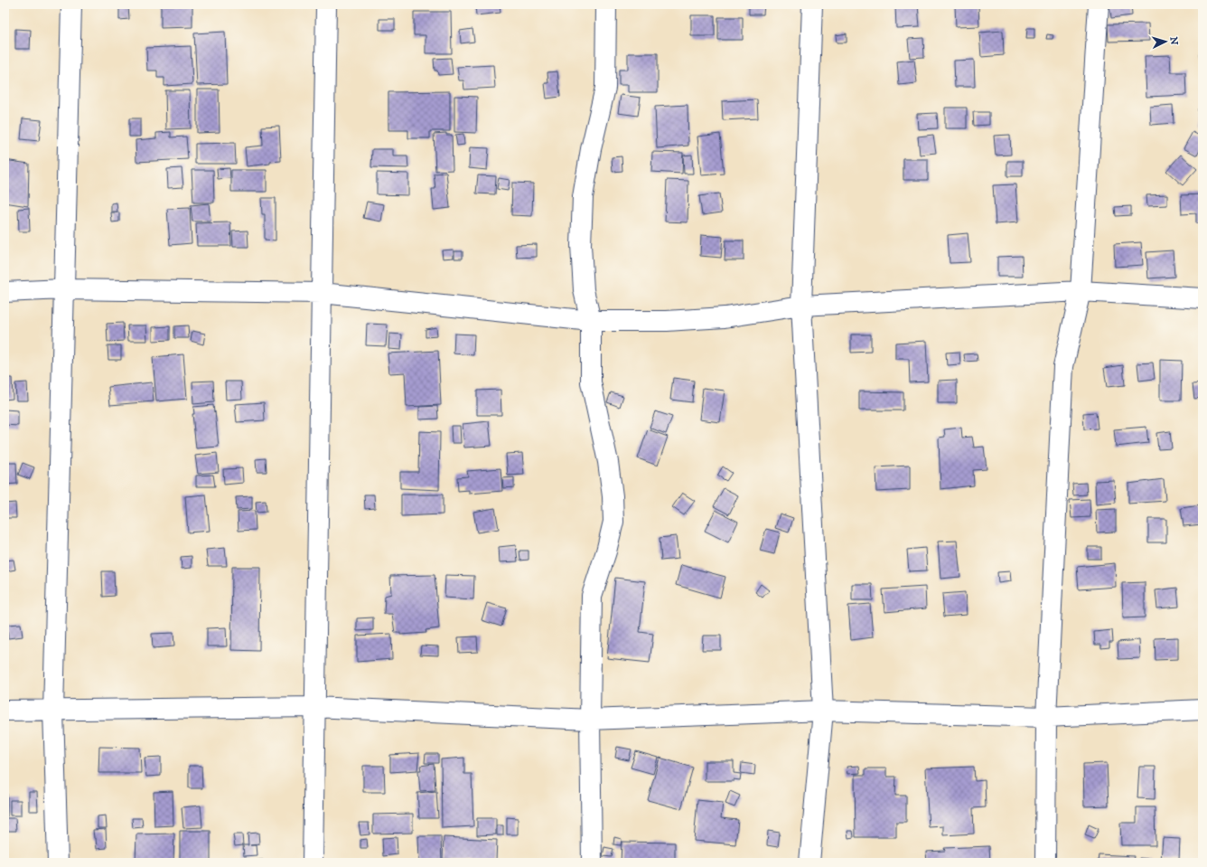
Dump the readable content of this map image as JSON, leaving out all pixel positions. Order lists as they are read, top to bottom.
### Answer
{
  "north": "right"
}
